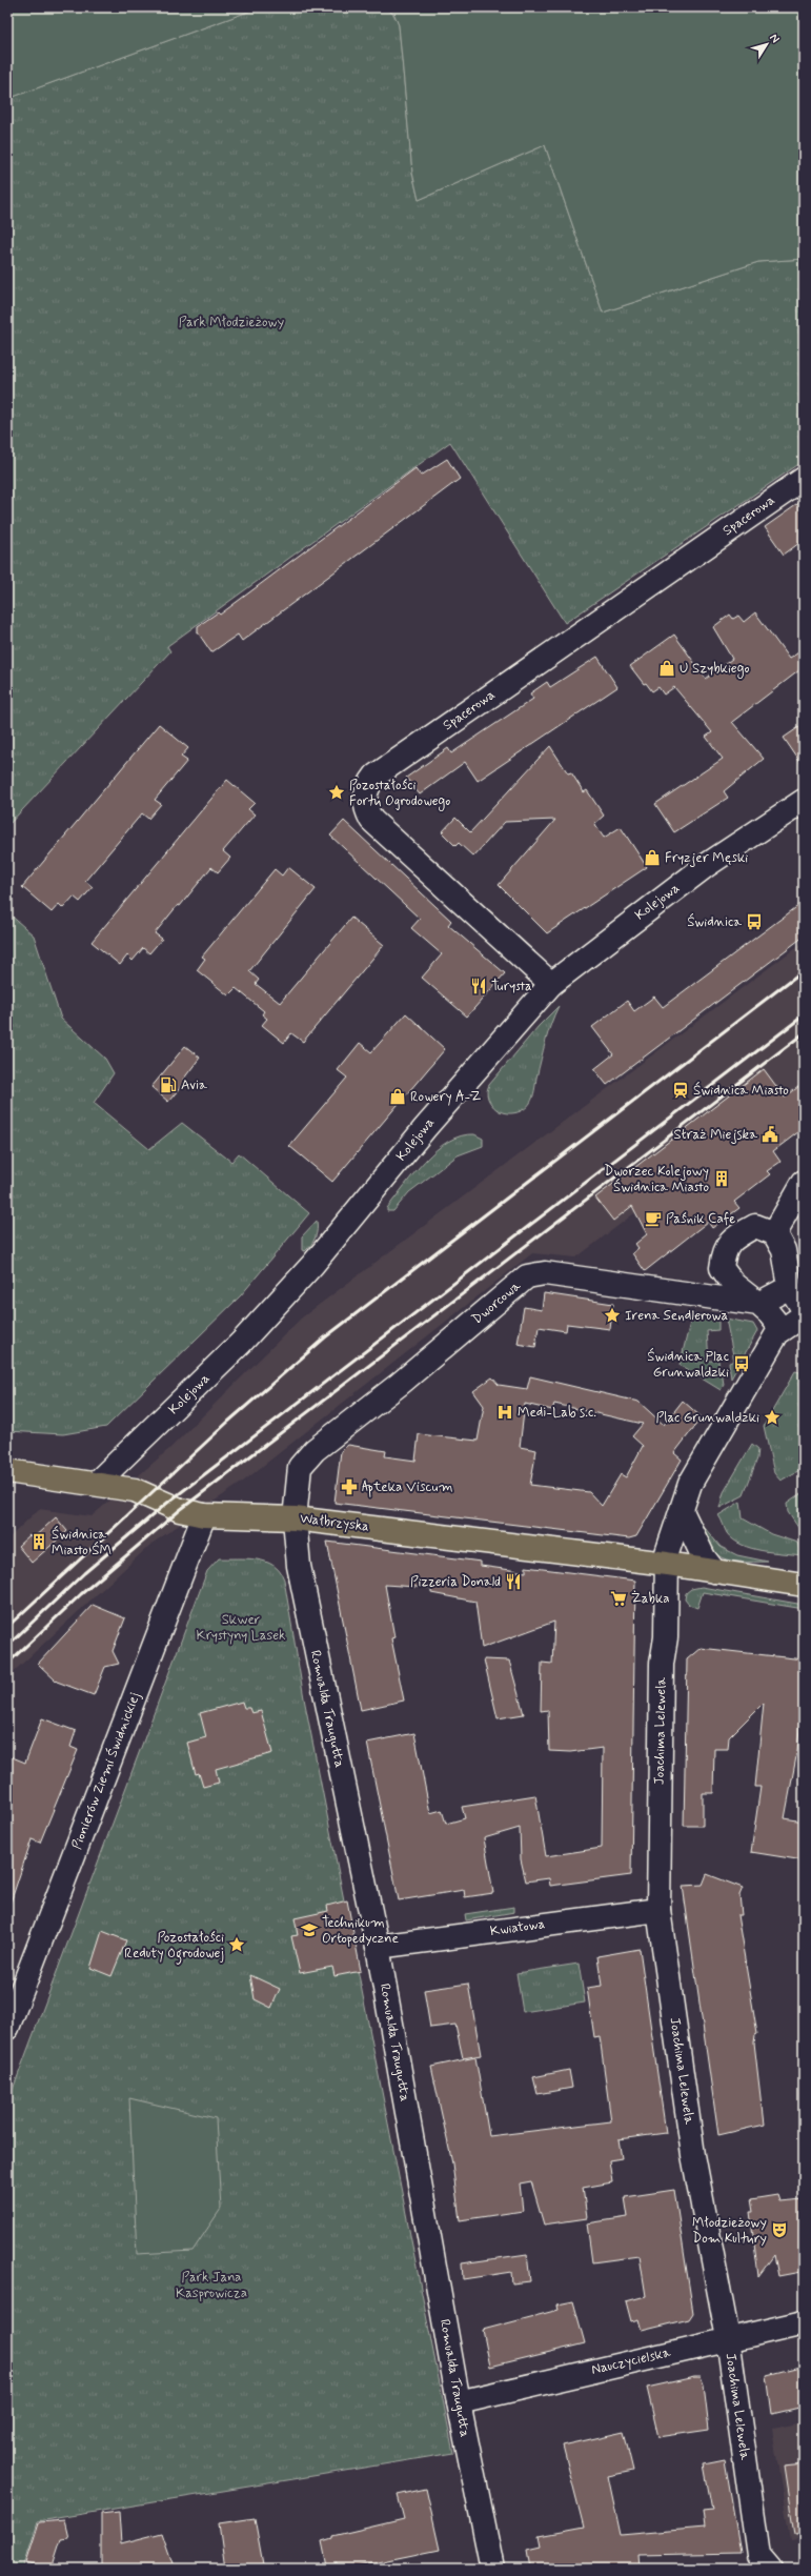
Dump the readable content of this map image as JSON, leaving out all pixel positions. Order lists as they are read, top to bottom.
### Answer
{
  "streets": {
    "main road": ["Wałbrzyska"],
    "street": [
      "Spacerowa",
      "Kolejowa",
      "Dworcowa",
      "Romualda Traugutta",
      "Joachima Lelewela",
      "Pionierów Ziemi Świdnickiej",
      "Kwiatowa",
      "Nauczycielska"
    ]
  },
  "crossings": [
    ["Spacerowa", "Kolejowa"],
    ["Kolejowa", "Wałbrzyska"],
    ["Dworcowa", "Wałbrzyska"],
    ["Dworcowa", "Romualda Traugutta"],
    ["Wałbrzyska", "Romualda Traugutta"],
    ["Wałbrzyska", "Joachima Lelewela"],
    ["Wałbrzyska", "Pionierów Ziemi Świdnickiej"],
    ["Romualda Traugutta", "Kwiatowa"],
    ["Romualda Traugutta", "Nauczycielska"],
    ["Joachima Lelewela", "Kwiatowa"],
    ["Joachima Lelewela", "Nauczycielska"]
  ],
  "parks": ["Park Młodzieżowy", "Skwer Krystyny Lasek", "Park Jana Kasprowicza"],
  "places": {
    "shop": ["U Szybkiego", "Fryzjer Męski", "Rowery A-Z"],
    "place": [
      "Pozostałości Fortu Ogrodowego",
      "Irena Sendlerowa",
      "Plac Grunwaldzki",
      "Pozostałości Reduty Ogrodowej"
    ],
    "bus stop": ["Świdnica", "Świdnica Plac Grunwaldzki"],
    "restaurant": ["Turysta", "Pizzeria Donald"],
    "fuel station": ["Avia"],
    "station": ["Świdnica Miasto"],
    "public building": ["Straż Miejska"],
    "building": ["Dworzec Kolejowy Świdnica Miasto", "Świdnica Miasto ŚM"],
    "cafe": ["Paśnik Cafe"],
    "hospital": ["Medi-Lab s.c."],
    "pharmacy": ["Apteka Viscum"],
    "supermarket": ["Żabka"],
    "school or university": ["Technikum Ortopedyczne"],
    "theatre": ["Młodzieżowy Dom Kultury"]
  },
  "north": "top right"
}
